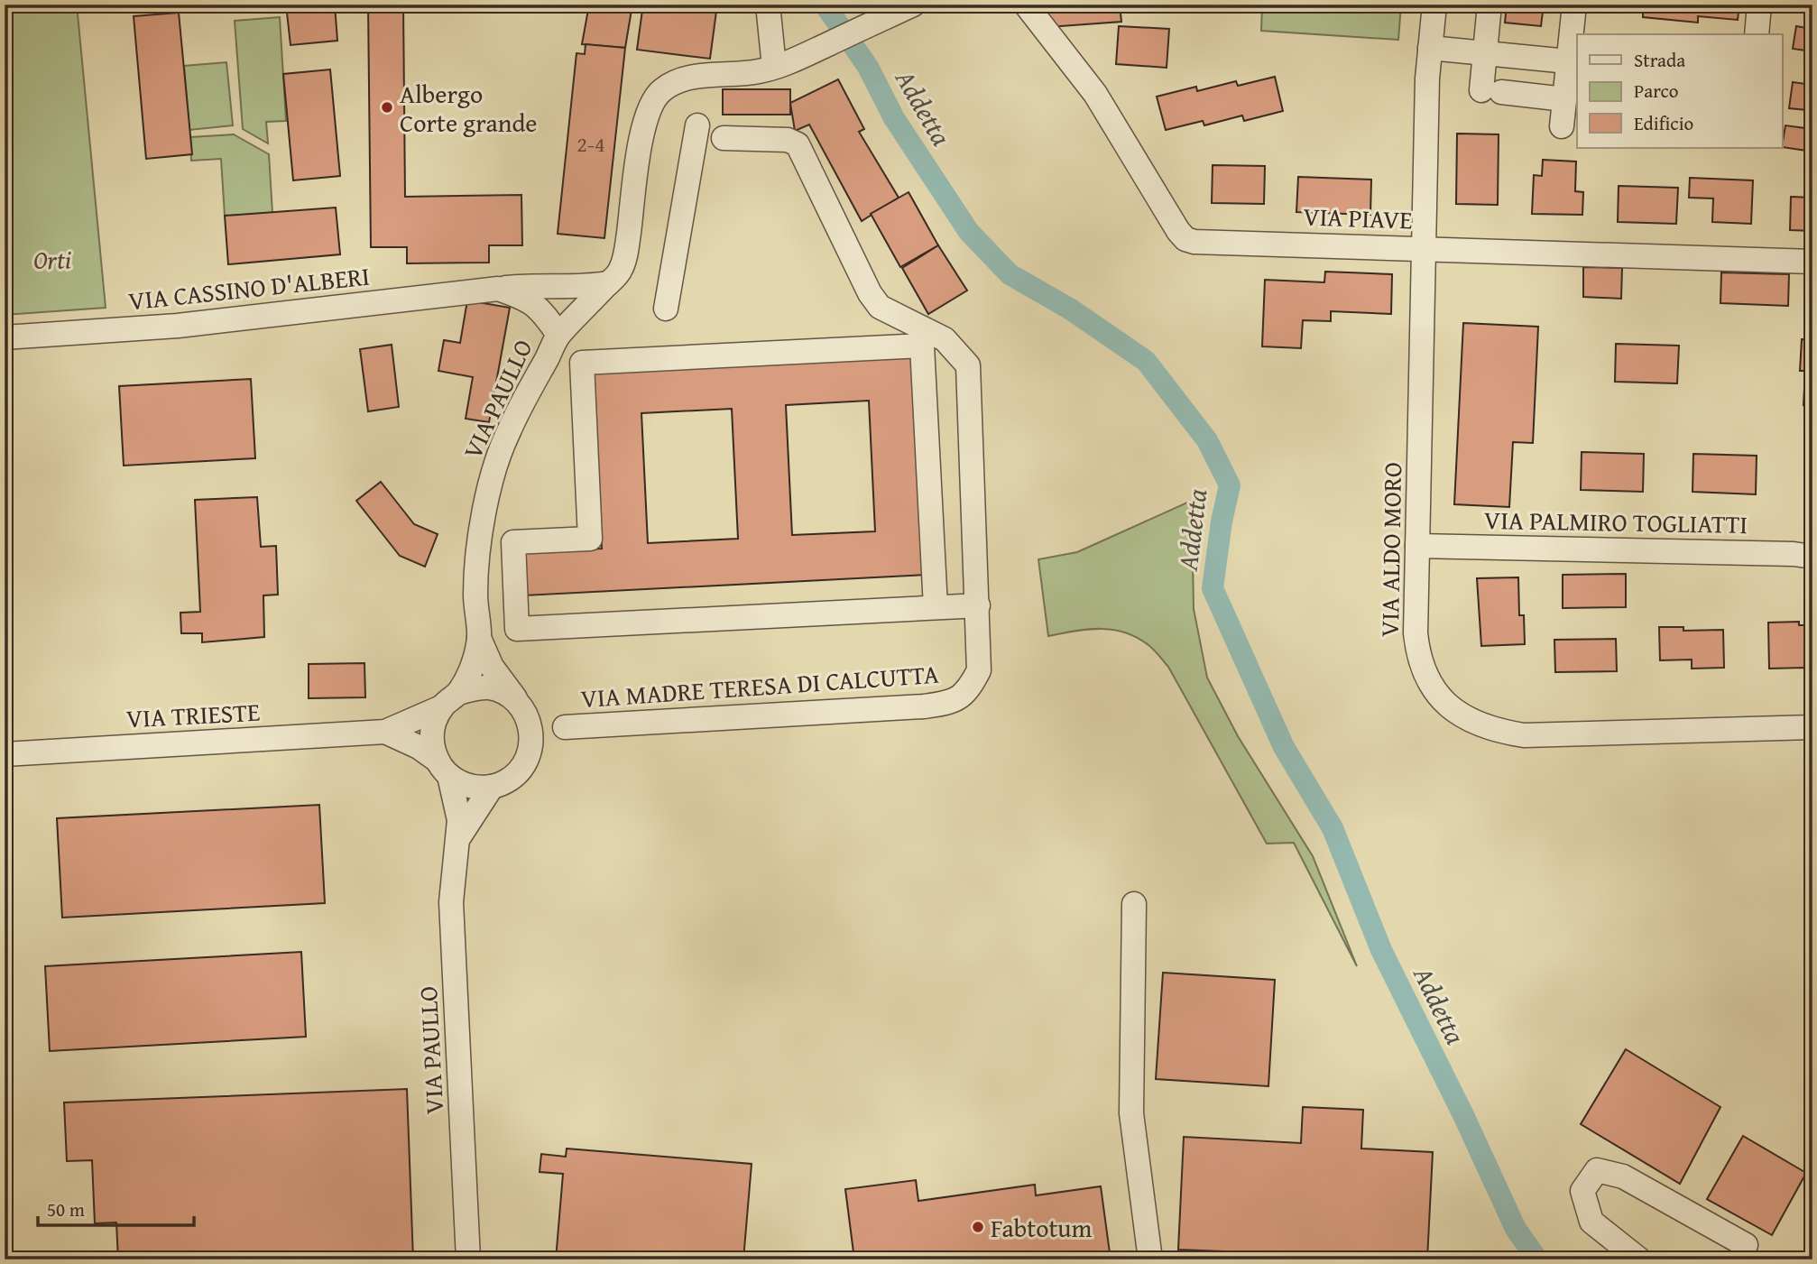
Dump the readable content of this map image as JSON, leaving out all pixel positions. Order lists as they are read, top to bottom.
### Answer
{
  "streets": {
    "street": [
      "VIA PIAVE",
      "VIA CASSINO D'ALBERI",
      "VIA PAULLO",
      "VIA PALMIRO TOGLIATTI",
      "VIA ALDO MORO",
      "VIA MADRE TERESA DI CALCUTTA",
      "VIA TRIESTE"
    ]
  },
  "crossings": [
    ["VIA PIAVE", "VIA ALDO MORO"],
    ["VIA CASSINO D'ALBERI", "VIA PAULLO"],
    ["VIA PAULLO", "VIA MADRE TERESA DI CALCUTTA"],
    ["VIA PAULLO", "VIA TRIESTE"],
    ["VIA PALMIRO TOGLIATTI", "VIA ALDO MORO"],
    ["VIA MADRE TERESA DI CALCUTTA", "VIA TRIESTE"]
  ],
  "water": ["Addetta"],
  "parks": ["Orti"],
  "places": ["Albergo Corte grande", "Fabtotum"],
  "house_numbers": ["2-4"],
  "legend": ["Strada", "Parco", "Edificio"],
  "scale_bar": "50 m"
}
